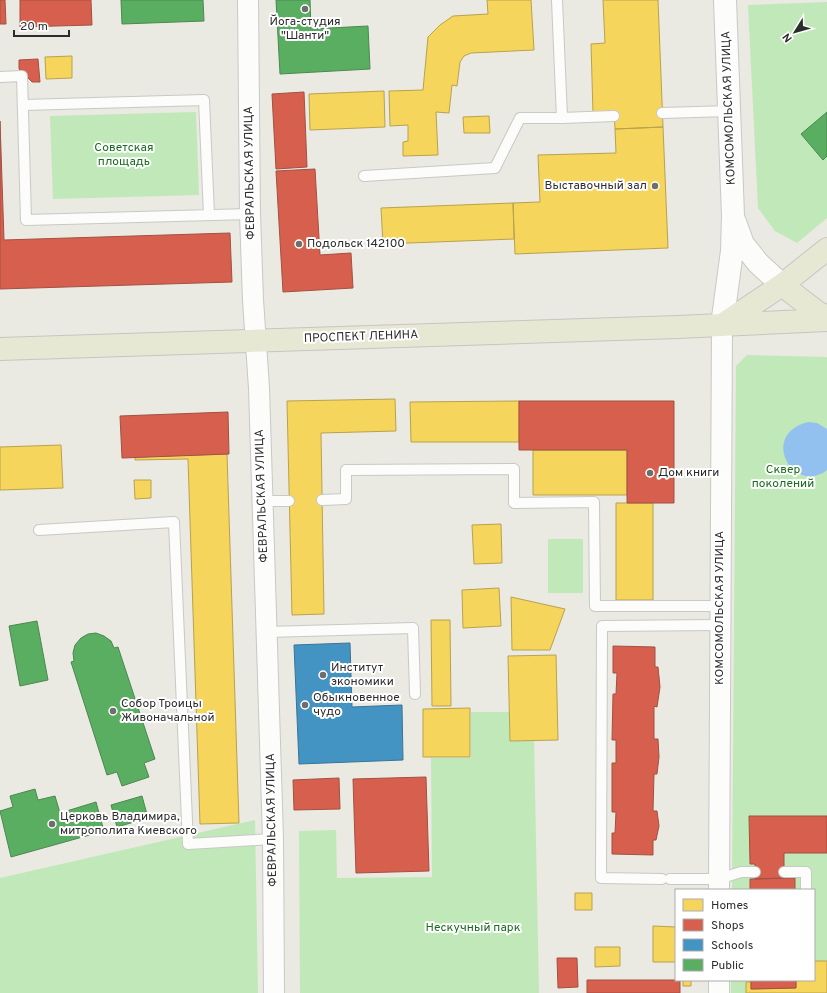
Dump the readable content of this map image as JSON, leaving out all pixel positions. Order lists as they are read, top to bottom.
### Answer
{
  "streets": {
    "main road": ["КОМСОМОЛЬСКАЯ УЛИЦА", "ПРОСПЕКТ ЛЕНИНА"],
    "street": ["ФЕВРАЛЬСКАЯ УЛИЦА"]
  },
  "crossings": [
    ["КОМСОМОЛЬСКАЯ УЛИЦА", "ПРОСПЕКТ ЛЕНИНА"],
    ["ФЕВРАЛЬСКАЯ УЛИЦА", "ПРОСПЕКТ ЛЕНИНА"]
  ],
  "parks": ["Советская площадь", "Сквер поколений", "Нескучный парк"],
  "places": [
    "Йога-студия \"Шанти\"",
    "Выставочный зал",
    "Подольск 142100",
    "Дом книги",
    "Институт экономики",
    "Обыкновенное чудо",
    "Собор Троицы Живоначальной",
    "Церковь Владимира, митрополита Киевского"
  ],
  "legend": [
    "Homes",
    "Shops",
    "Schools",
    "Public"
  ],
  "scale_bar": "20 m",
  "north": "bottom left"
}
